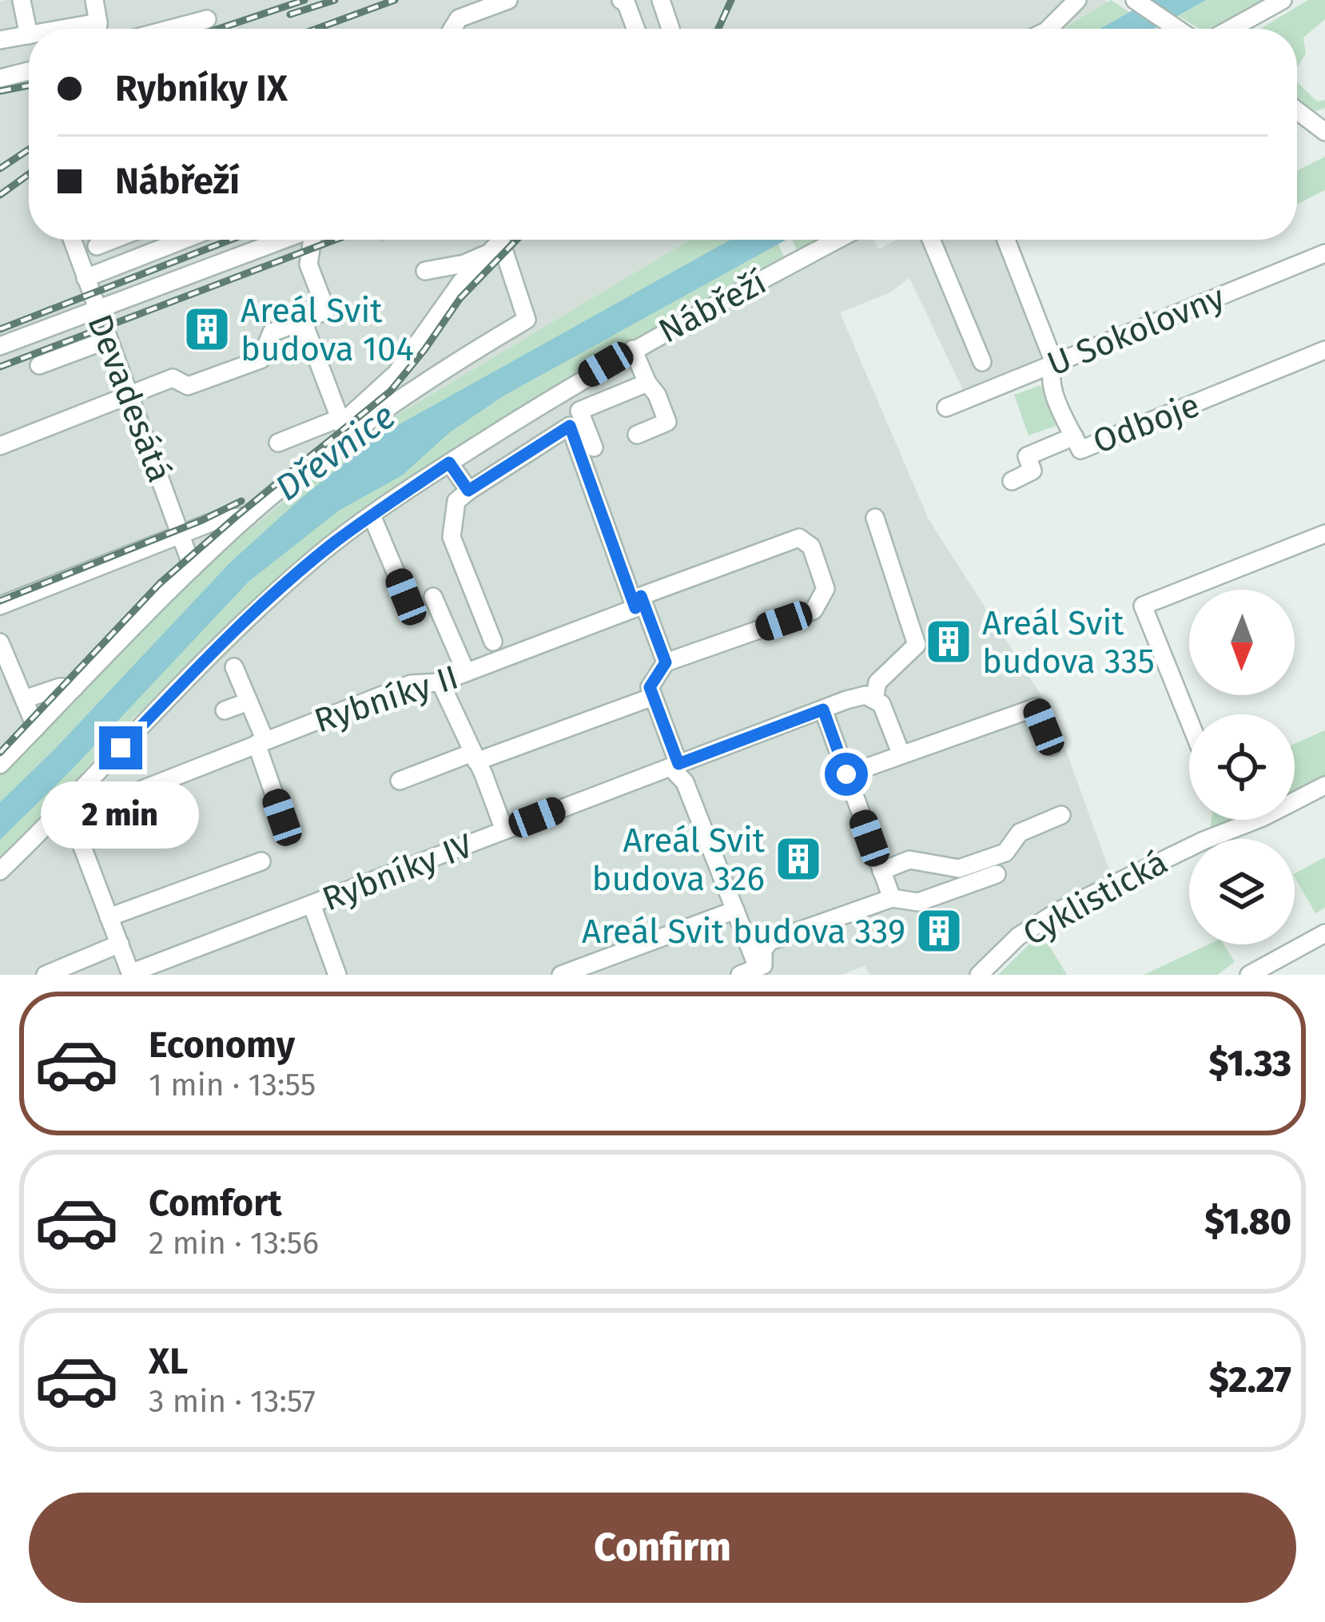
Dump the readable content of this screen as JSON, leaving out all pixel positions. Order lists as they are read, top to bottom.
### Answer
{
  "streets": {
    "street": [
      "Nábřeží",
      "U Sokolovny",
      "Devadesátá",
      "Odboje",
      "Rybníky II",
      "Rybníky IV",
      "Cyklistická"
    ]
  },
  "crossings": [
    ["Nábřeží", "Rybníky II"],
    ["U Sokolovny", "Odboje"]
  ],
  "water": ["Dřevnice"],
  "places": {
    "building": [
      "Areál Svit budova 104",
      "Areál Svit budova 335",
      "Areál Svit budova 326",
      "Areál Svit budova 339"
    ]
  },
  "north": "bottom",
  "page": {
    "banner": ["Rybníky IX", "Nábřeží"],
    "bubble": "2 min",
    "list": [
      {
        "name": "Economy",
        "note": "1 min · 13:55",
        "value": "$1.33"
      },
      {
        "name": "Comfort",
        "note": "2 min · 13:56",
        "value": "$1.80"
      },
      {
        "name": "XL",
        "note": "3 min · 13:57",
        "value": "$2.27"
      }
    ],
    "buttons": "Confirm"
  }
}
